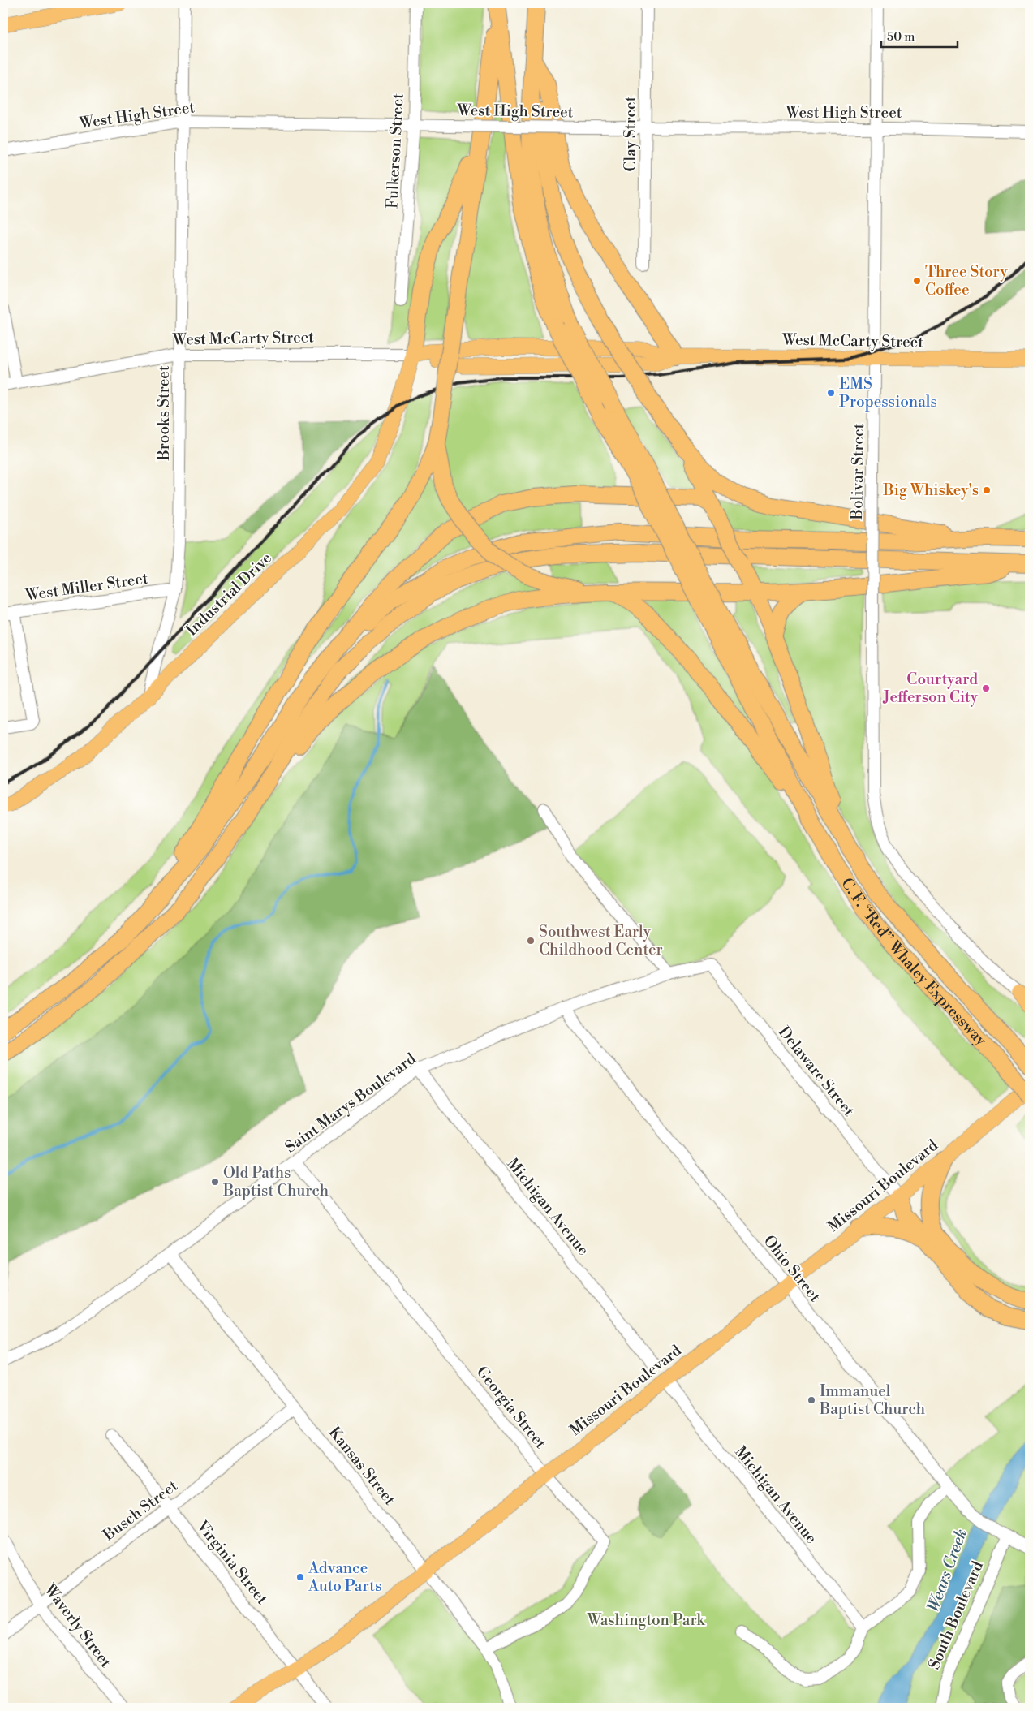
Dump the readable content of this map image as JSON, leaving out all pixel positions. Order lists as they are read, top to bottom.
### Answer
{
  "streets": {
    "highway": ["C. F. “Red” Whaley Expressway"],
    "main road": ["West McCarty Street", "Industrial Drive", "Missouri Boulevard"],
    "street": [
      "West High Street",
      "Clay Street",
      "Fulkerson Street",
      "Brooks Street",
      "Bolivar Street",
      "West Miller Street",
      "Delaware Street",
      "Saint Marys Boulevard",
      "Michigan Avenue",
      "Ohio Street",
      "Georgia Street",
      "Kansas Street",
      "Busch Street",
      "Virginia Street",
      "South Boulevard",
      "Waverly Street"
    ]
  },
  "crossings": [
    ["West High Street", "Clay Street"],
    ["West High Street", "Fulkerson Street"],
    ["West High Street", "Brooks Street"],
    ["West High Street", "Bolivar Street"],
    ["West McCarty Street", "Brooks Street"],
    ["West McCarty Street", "Bolivar Street"],
    ["West McCarty Street", "Industrial Drive"],
    ["Brooks Street", "West Miller Street"],
    ["Brooks Street", "Industrial Drive"],
    ["C. F. “Red” Whaley Expressway", "Missouri Boulevard"],
    ["Delaware Street", "Saint Marys Boulevard"],
    ["Delaware Street", "Missouri Boulevard"],
    ["Saint Marys Boulevard", "Michigan Avenue"],
    ["Saint Marys Boulevard", "Ohio Street"],
    ["Saint Marys Boulevard", "Georgia Street"],
    ["Saint Marys Boulevard", "Kansas Street"],
    ["Missouri Boulevard", "Michigan Avenue"],
    ["Missouri Boulevard", "Ohio Street"],
    ["Missouri Boulevard", "Georgia Street"],
    ["Missouri Boulevard", "Kansas Street"],
    ["Missouri Boulevard", "Virginia Street"],
    ["Ohio Street", "South Boulevard"],
    ["Georgia Street", "Kansas Street"],
    ["Kansas Street", "Busch Street"],
    ["Busch Street", "Virginia Street"],
    ["Busch Street", "Waverly Street"]
  ],
  "water": ["Wears Creek"],
  "parks": ["Washington Park"],
  "places": [
    "Three Story Coffee",
    "EMS Propessionals",
    "Big Whiskey's",
    "Courtyard Jefferson City",
    "Southwest Early Childhood Center",
    "Old Paths Baptist Church",
    "Immanuel Baptist Church",
    "Advance Auto Parts"
  ],
  "scale_bar": "50 m"
}
